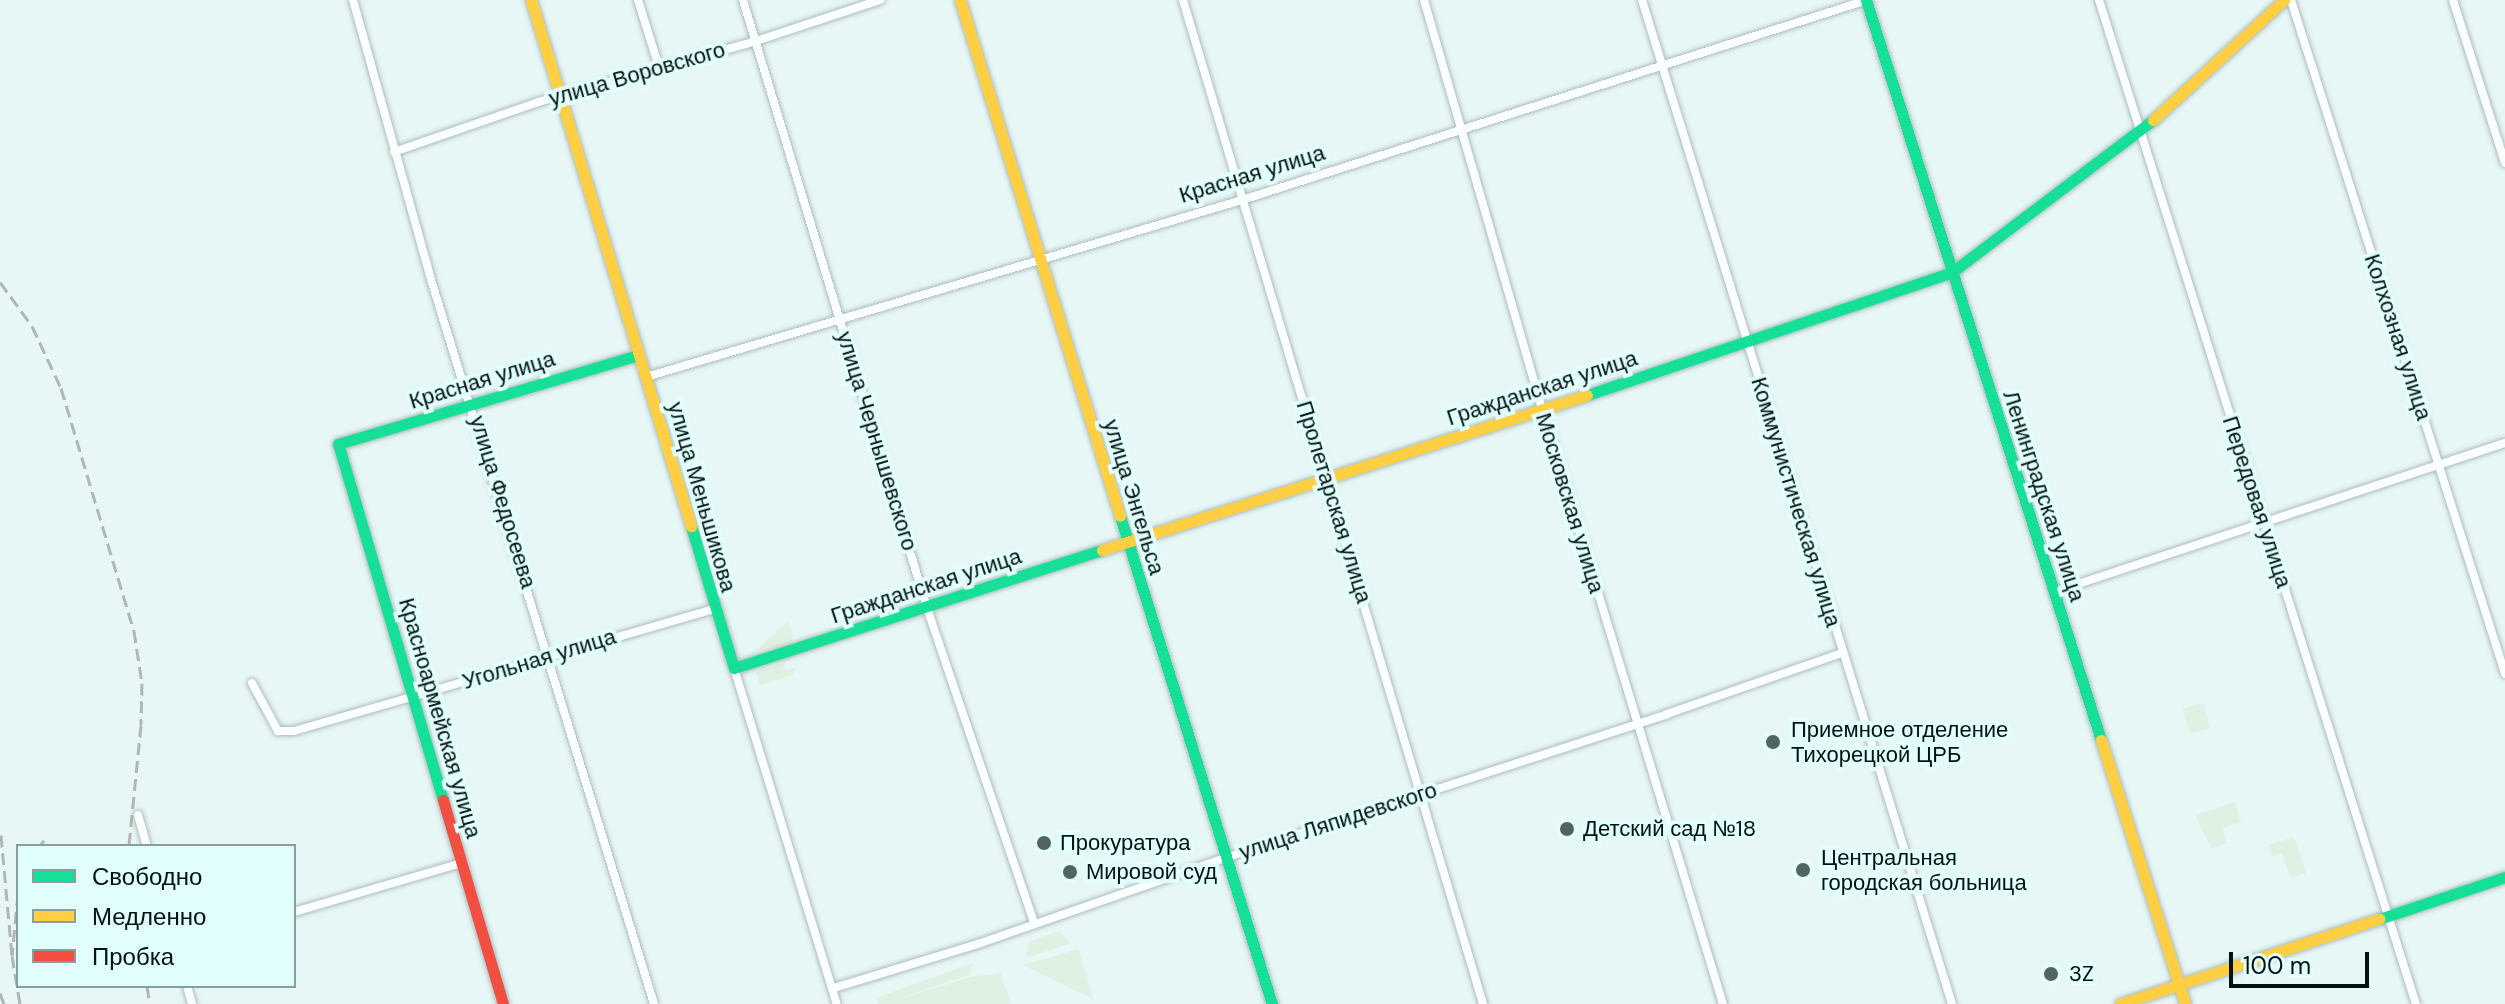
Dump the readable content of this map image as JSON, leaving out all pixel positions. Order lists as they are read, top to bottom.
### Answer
{
  "streets": {
    "main road": [
      "Красная улица",
      "Гражданская улица",
      "Ленинградская улица",
      "улица Меньшикова",
      "улица Энгельса",
      "Красноармейская улица"
    ],
    "street": [
      "улица Воровского",
      "Колхозная улица",
      "улица Чернышевского",
      "улица Федосеева",
      "Пролетарская улица",
      "Коммунистическая улица",
      "Передовая улица",
      "Московская улица",
      "Угольная улица",
      "улица Ляпидевского"
    ]
  },
  "crossings": [
    ["улица Воровского", "улица Чернышевского"],
    ["улица Воровского", "улица Меньшикова"],
    ["улица Воровского", "улица Федосеева"],
    ["Красная улица", "улица Чернышевского"],
    ["Красная улица", "Ленинградская улица"],
    ["Красная улица", "улица Меньшикова"],
    ["Красная улица", "улица Энгельса"],
    ["Красная улица", "улица Федосеева"],
    ["Красная улица", "Пролетарская улица"],
    ["Красная улица", "Коммунистическая улица"],
    ["Красная улица", "Московская улица"],
    ["Красная улица", "Красноармейская улица"],
    ["Гражданская улица", "улица Чернышевского"],
    ["Гражданская улица", "Ленинградская улица"],
    ["Гражданская улица", "улица Меньшикова"],
    ["Гражданская улица", "улица Энгельса"],
    ["Гражданская улица", "Пролетарская улица"],
    ["Гражданская улица", "Коммунистическая улица"],
    ["Гражданская улица", "Передовая улица"],
    ["Гражданская улица", "Московская улица"],
    ["улица Чернышевского", "улица Ляпидевского"],
    ["улица Меньшикова", "Угольная улица"],
    ["улица Меньшикова", "улица Ляпидевского"],
    ["улица Энгельса", "улица Ляпидевского"],
    ["улица Федосеева", "Угольная улица"],
    ["Пролетарская улица", "улица Ляпидевского"],
    ["Коммунистическая улица", "улица Ляпидевского"],
    ["Московская улица", "улица Ляпидевского"],
    ["Угольная улица", "Красноармейская улица"]
  ],
  "places": [
    "Приемное отделение Тихорецкой ЦРБ",
    "Детский сад №18",
    "Прокуратура",
    "Центральная городская больница",
    "Мировой суд",
    "3Z"
  ],
  "legend": ["Свободно", "Медленно", "Пробка"],
  "scale_bar": "100 m"
}
